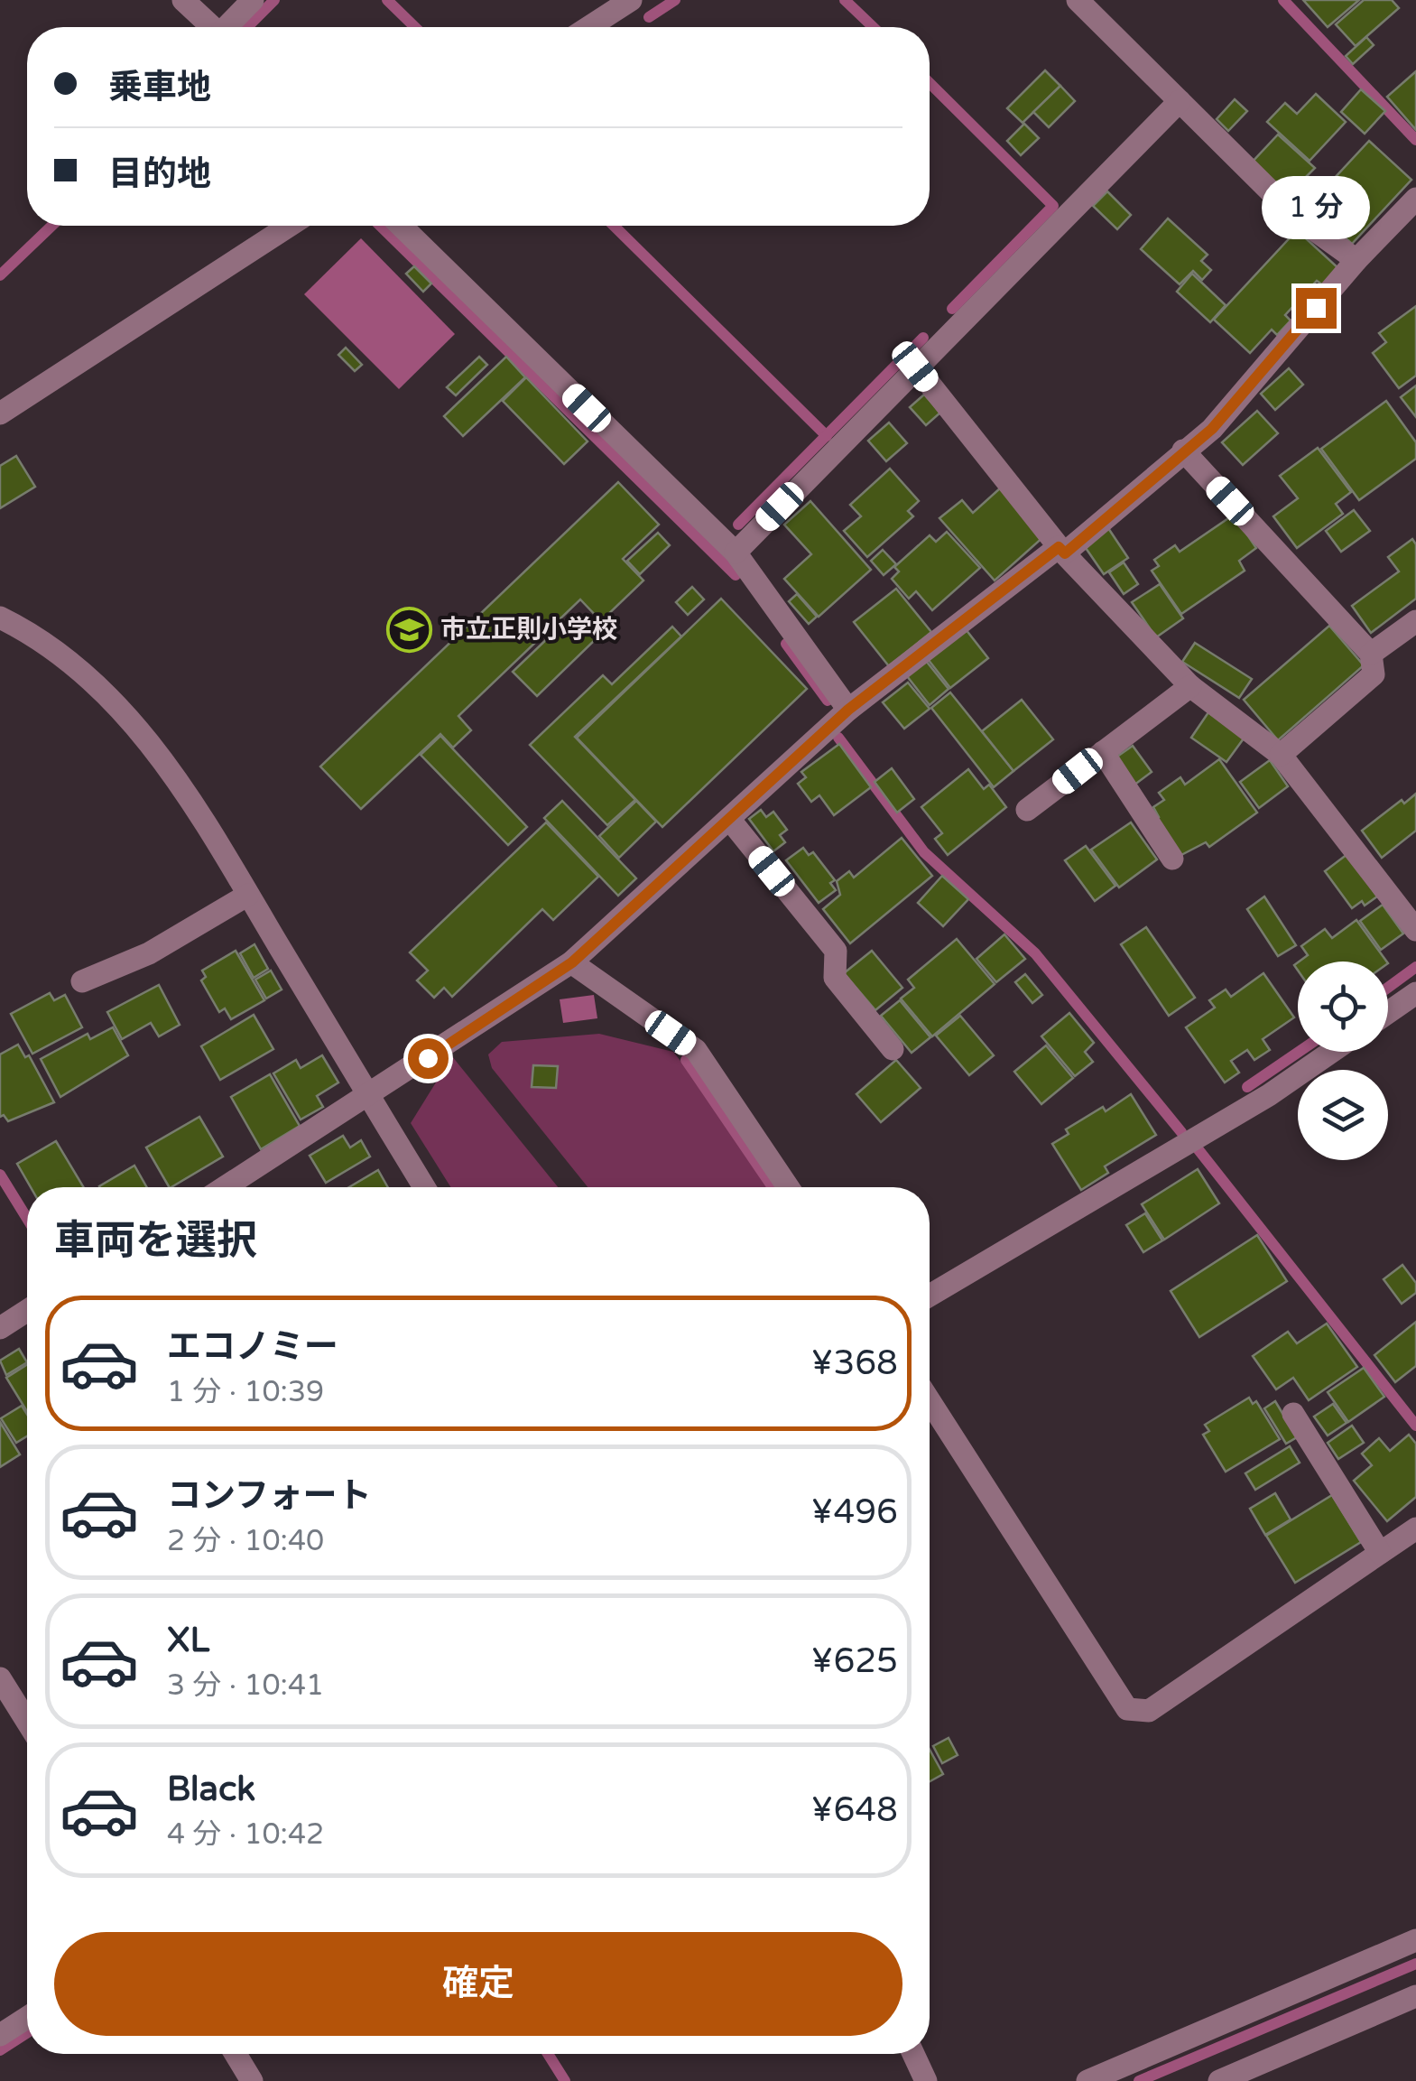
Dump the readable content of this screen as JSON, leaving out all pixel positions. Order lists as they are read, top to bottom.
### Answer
{
  "places": {
    "school or university": ["市立正則小学校"]
  },
  "page": {
    "banner": ["乗車地", "目的地"],
    "bubble": "1 分",
    "heading": "車両を選択",
    "list": [
      {
        "name": "エコノミー",
        "note": "1 分 · 10:39",
        "value": "¥368"
      },
      {
        "name": "コンフォート",
        "note": "2 分 · 10:40",
        "value": "¥496"
      },
      {
        "name": "XL",
        "note": "3 分 · 10:41",
        "value": "¥625"
      },
      {
        "name": "Black",
        "note": "4 分 · 10:42",
        "value": "¥648"
      }
    ],
    "buttons": "確定"
  }
}
